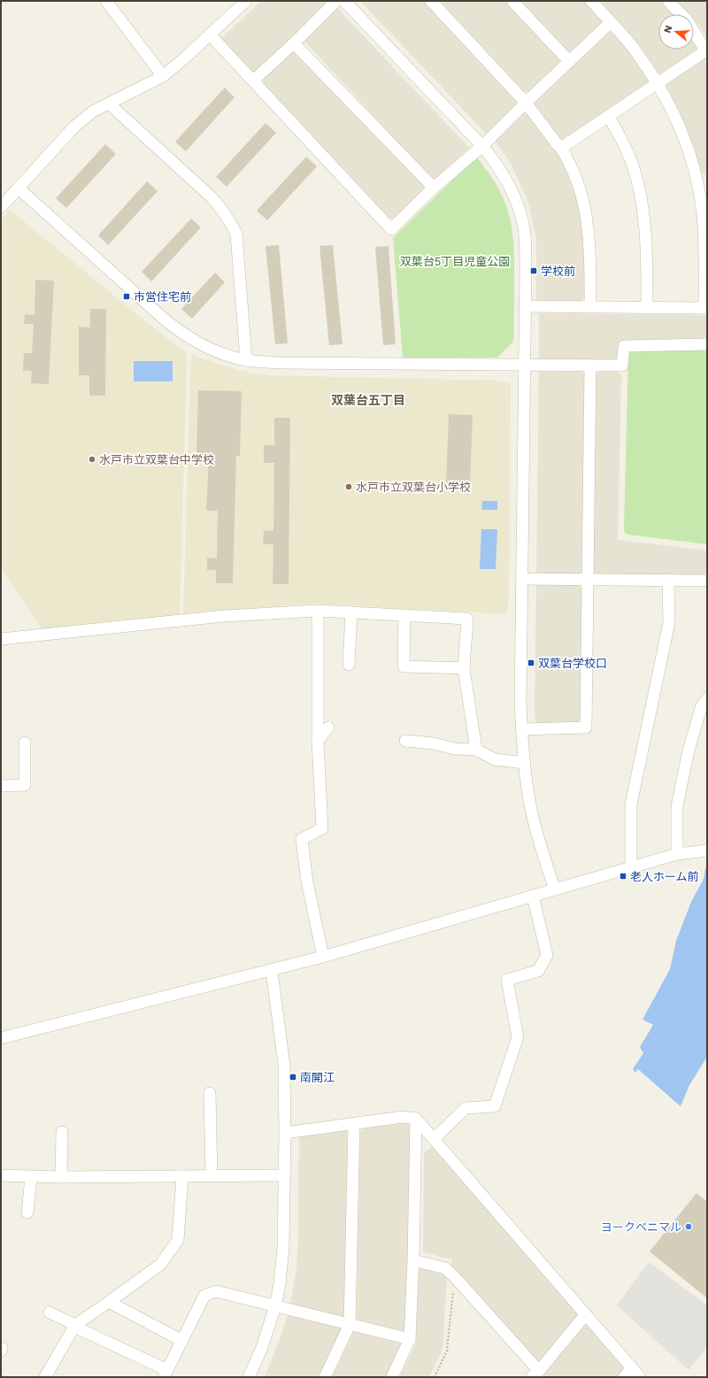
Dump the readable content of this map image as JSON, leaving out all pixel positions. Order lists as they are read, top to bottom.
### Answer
{
  "districts": ["双葉台五丁目"],
  "parks": ["双葉台5丁目児童公園"],
  "places": {
    "transit": [
      "学校前",
      "市営住宅前",
      "双葉台学校口",
      "老人ホーム前",
      "南開江"
    ],
    "other": ["水戸市立双葉台中学校", "水戸市立双葉台小学校", "ヨークベニマル"]
  },
  "north": "left"
}
